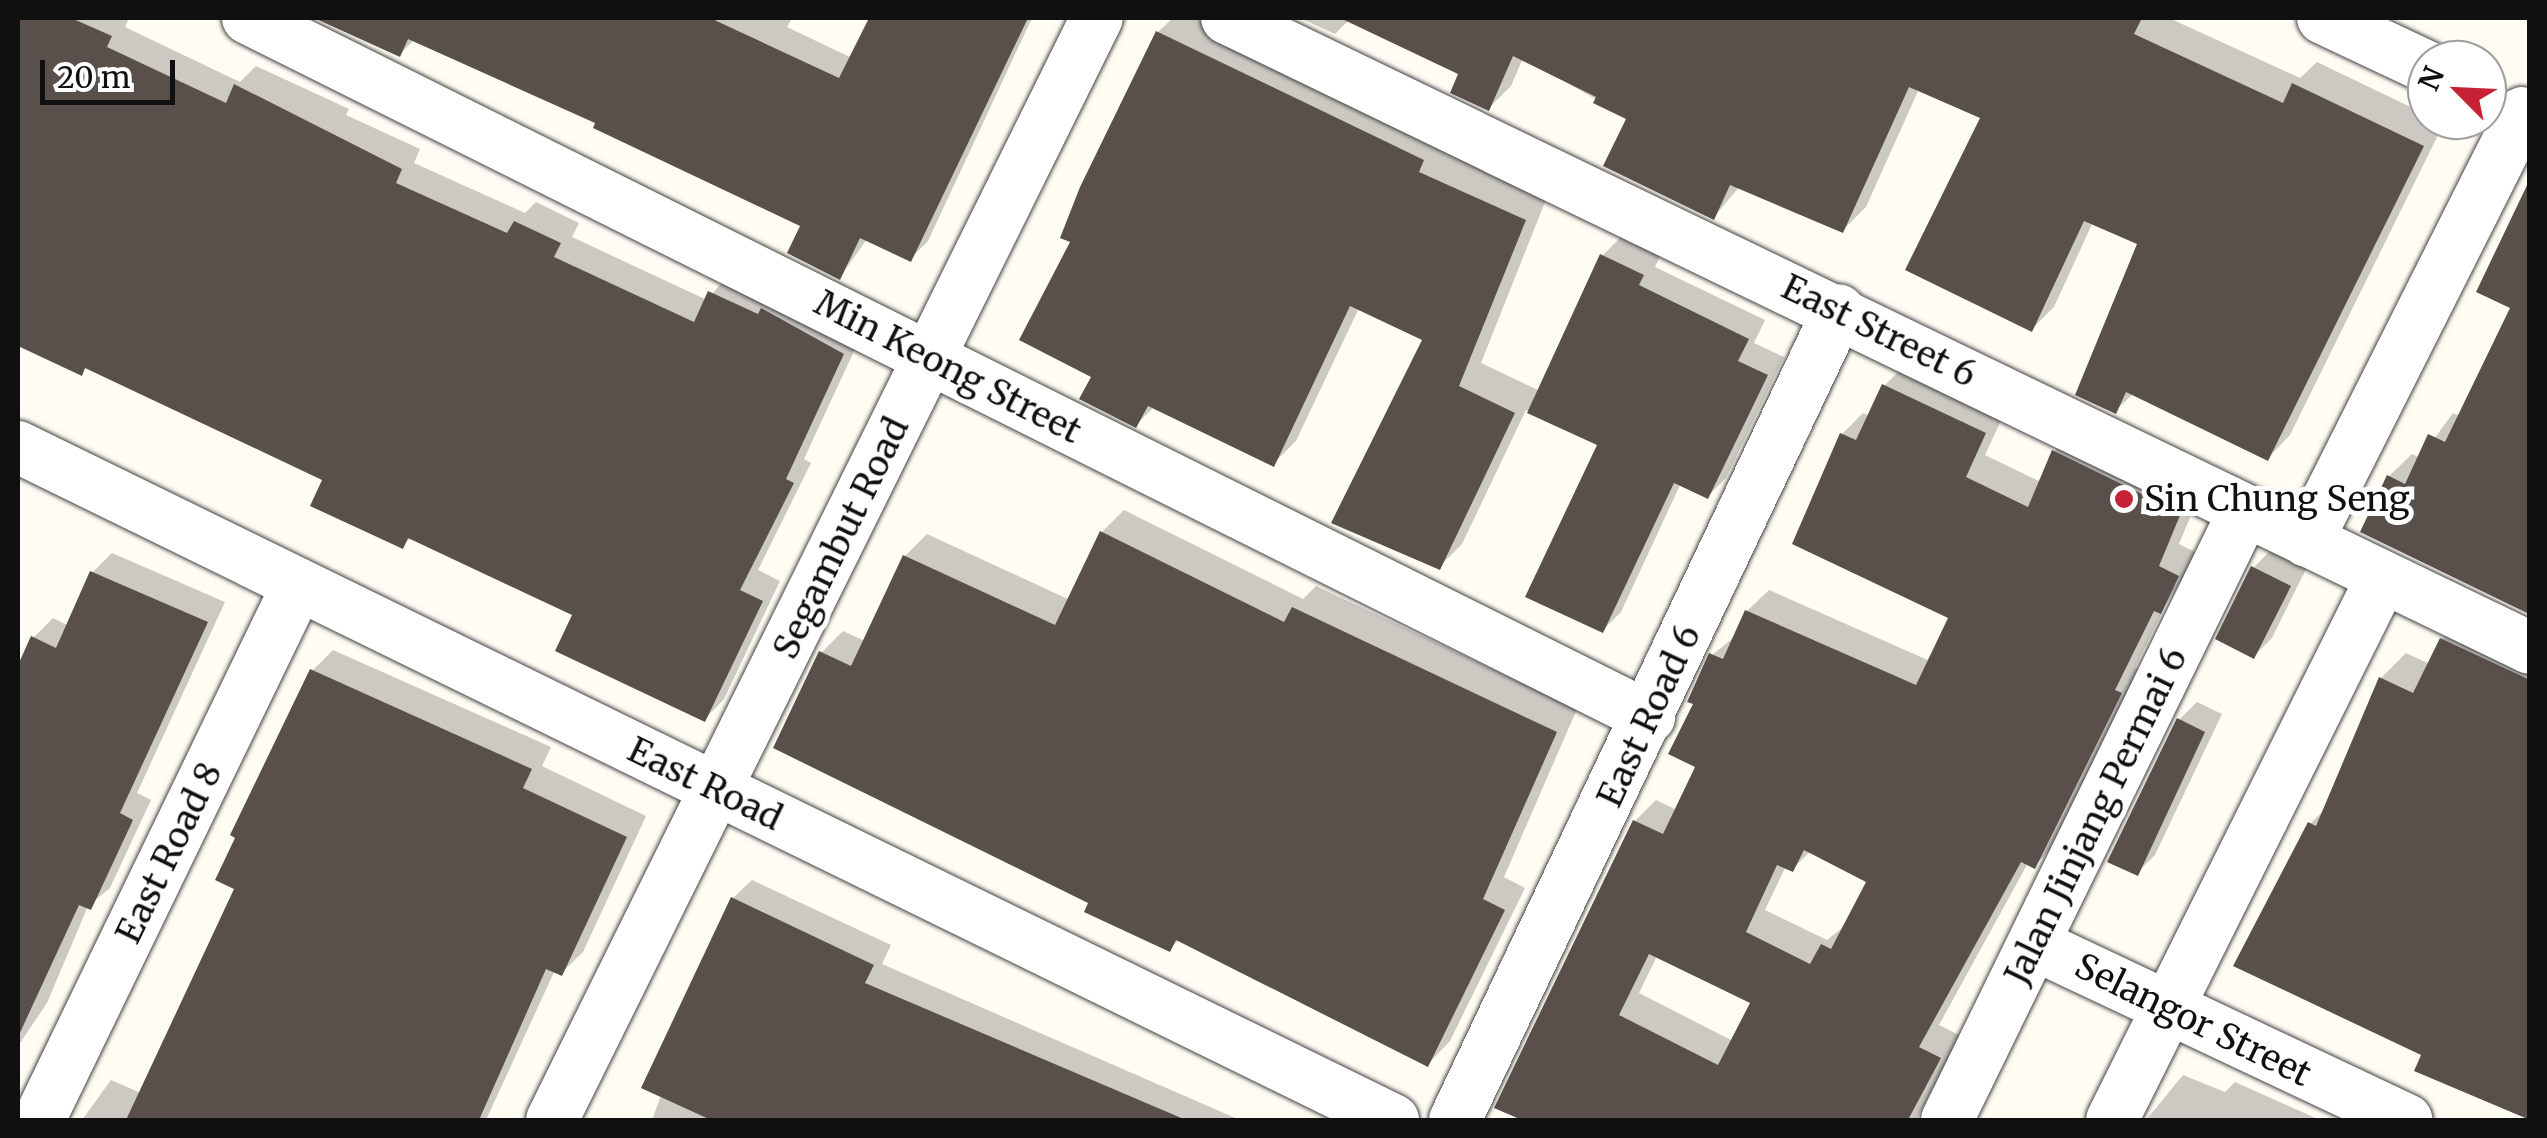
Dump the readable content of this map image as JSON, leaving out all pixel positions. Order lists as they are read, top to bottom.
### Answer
{
  "streets": {
    "street": [
      "East Street 6",
      "Min Keong Street",
      "Segambut Road",
      "East Road 6",
      "East Road",
      "Jalan Jinjang Permai 6",
      "East Road 8",
      "Selangor Street"
    ]
  },
  "crossings": [
    ["East Street 6", "East Road 6"],
    ["East Street 6", "Jalan Jinjang Permai 6"],
    ["Min Keong Street", "Segambut Road"],
    ["Min Keong Street", "East Road 6"],
    ["Segambut Road", "East Road"],
    ["East Road", "East Road 8"],
    ["Jalan Jinjang Permai 6", "Selangor Street"]
  ],
  "places": ["Sin Chung Seng"],
  "scale_bar": "20 m",
  "north": "top left"
}
